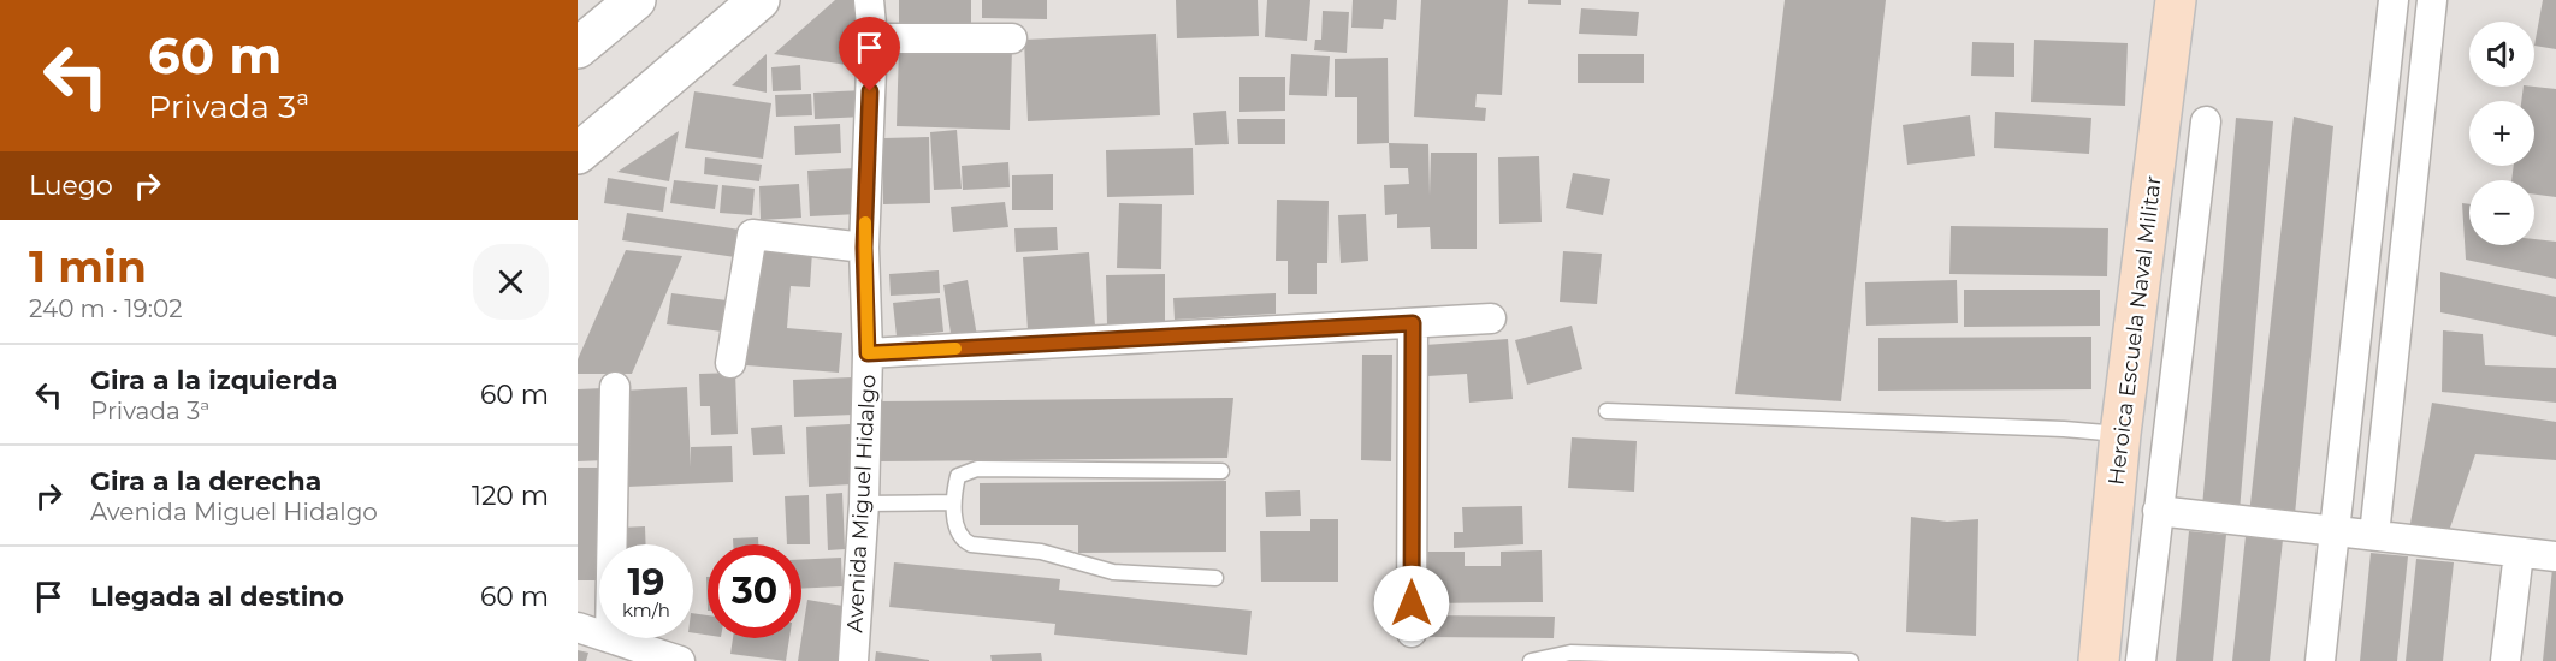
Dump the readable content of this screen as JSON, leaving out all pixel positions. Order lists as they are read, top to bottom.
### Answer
{
  "streets": {
    "main road": ["Heroica Escuela Naval Militar"],
    "street": ["Avenida Miguel Hidalgo"]
  },
  "page": {
    "turn": ["60 m", "Privada 3ª"],
    "map_buttons": ["+", "−"],
    "then": "Luego",
    "heading": ["1 min", "240 m · 19:02"],
    "list": [
      {
        "name": "Gira a la izquierda",
        "note": "Privada 3ª",
        "value": "60 m"
      },
      {
        "name": "Gira a la derecha",
        "note": "Avenida Miguel Hidalgo",
        "value": "120 m"
      },
      {
        "name": "Llegada al destino",
        "value": "60 m"
      }
    ],
    "speed": "19 km/h",
    "limit": "30"
  }
}
